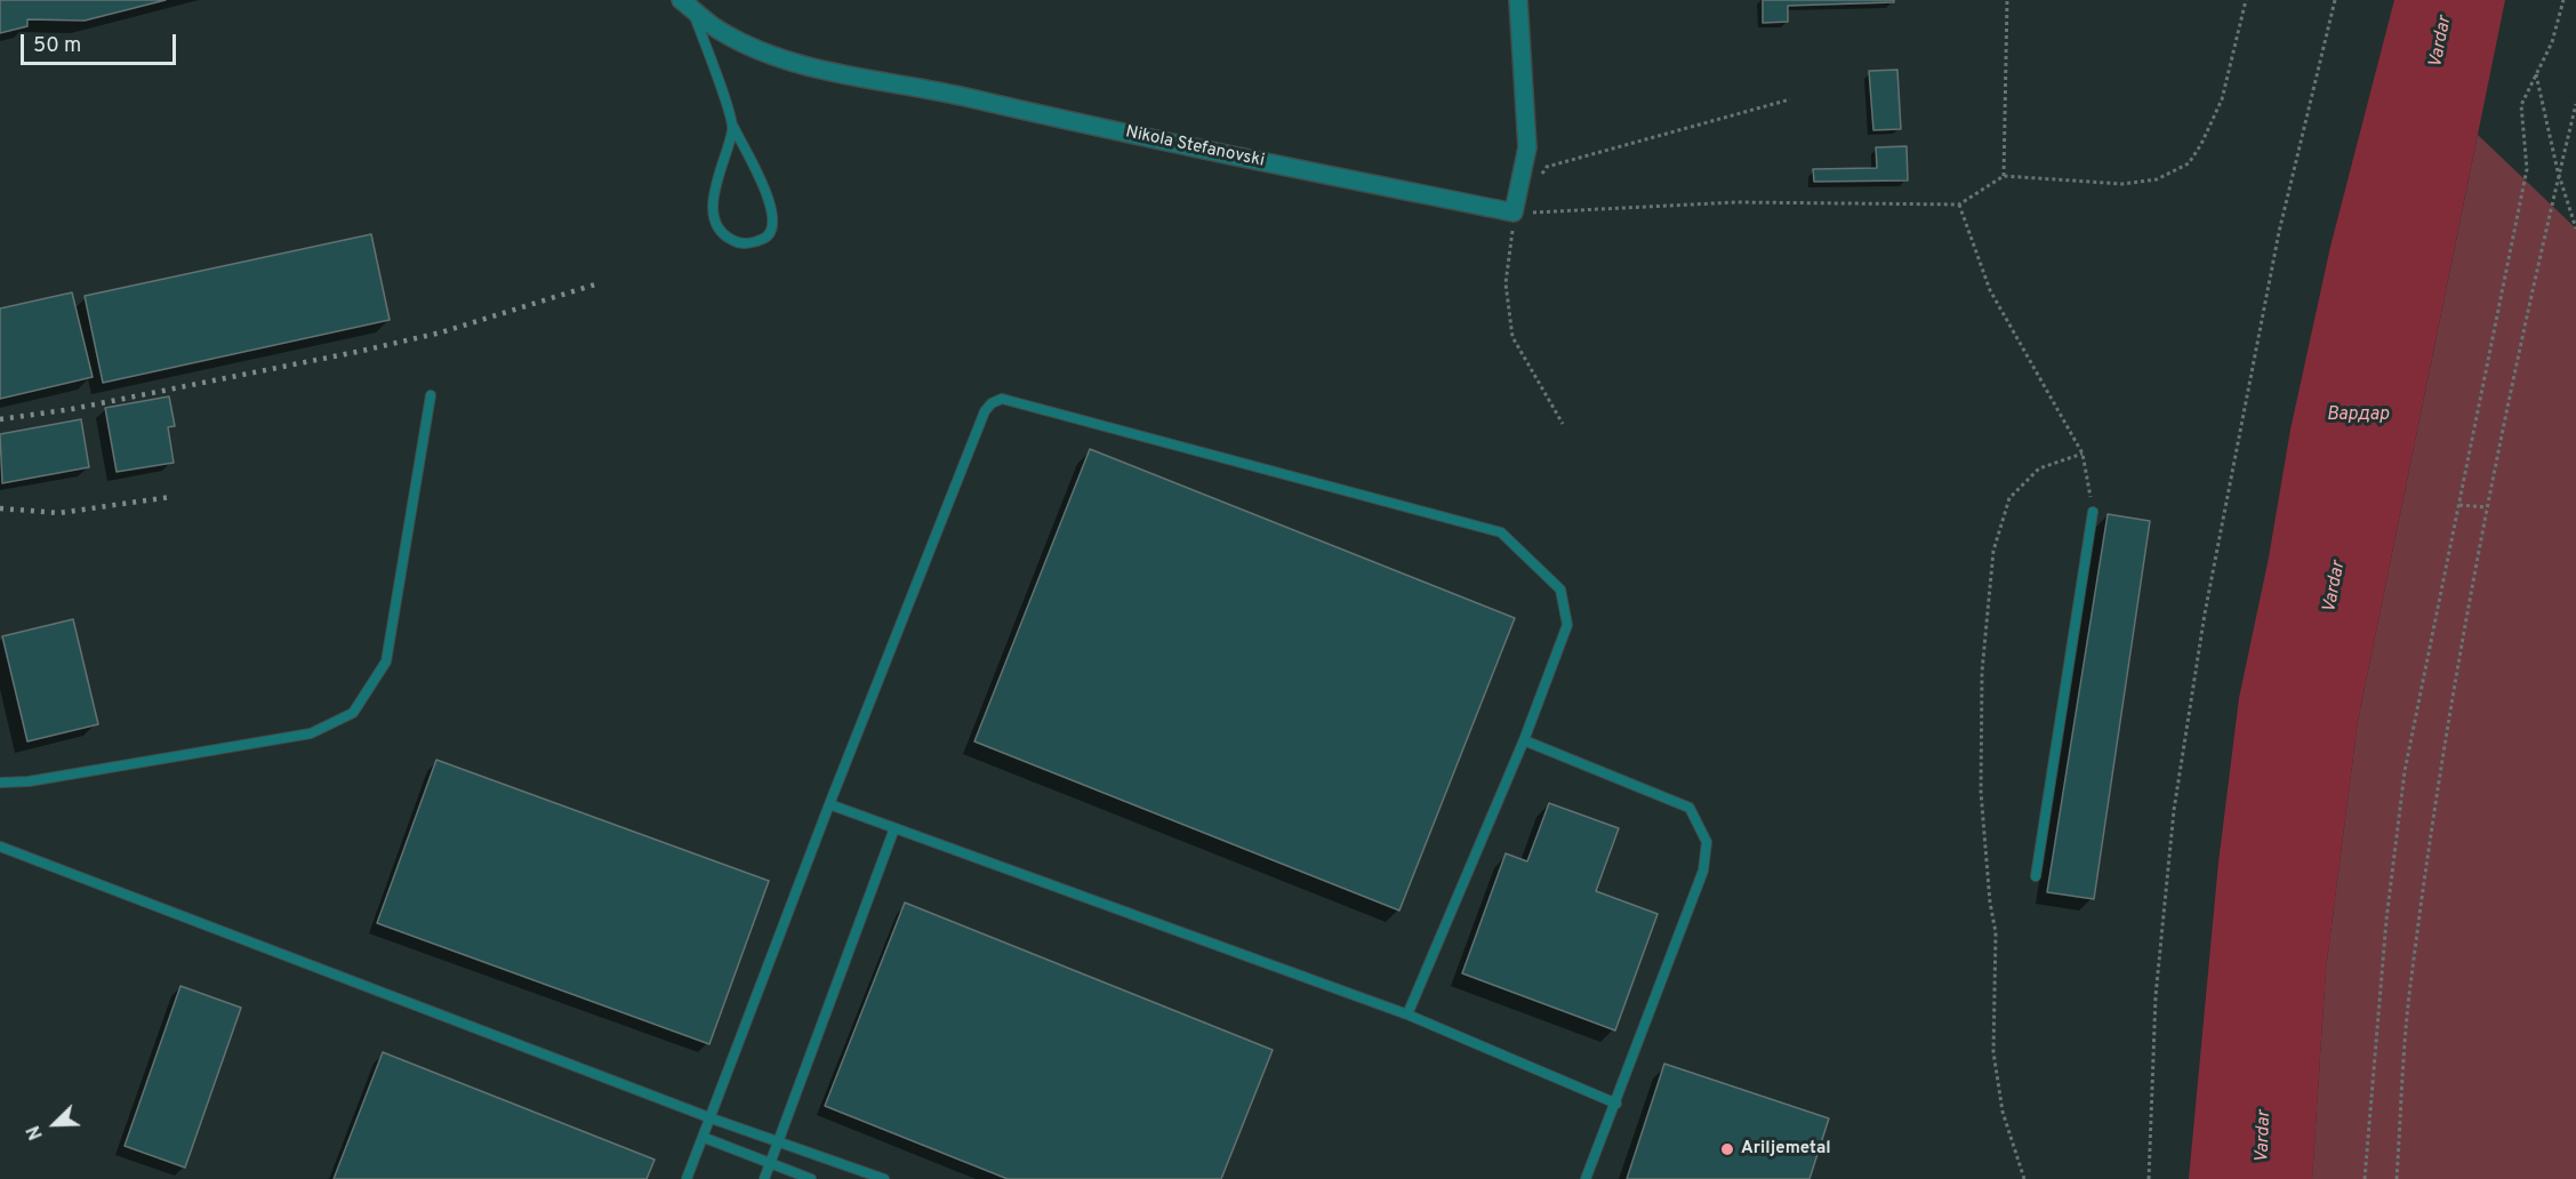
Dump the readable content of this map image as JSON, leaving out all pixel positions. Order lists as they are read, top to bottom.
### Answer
{
  "streets": {
    "street": ["Nikola Stefanovski"]
  },
  "water": ["Vardar", "Вардар"],
  "places": ["Ariljemetal"],
  "scale_bar": "50 m",
  "north": "bottom left"
}
